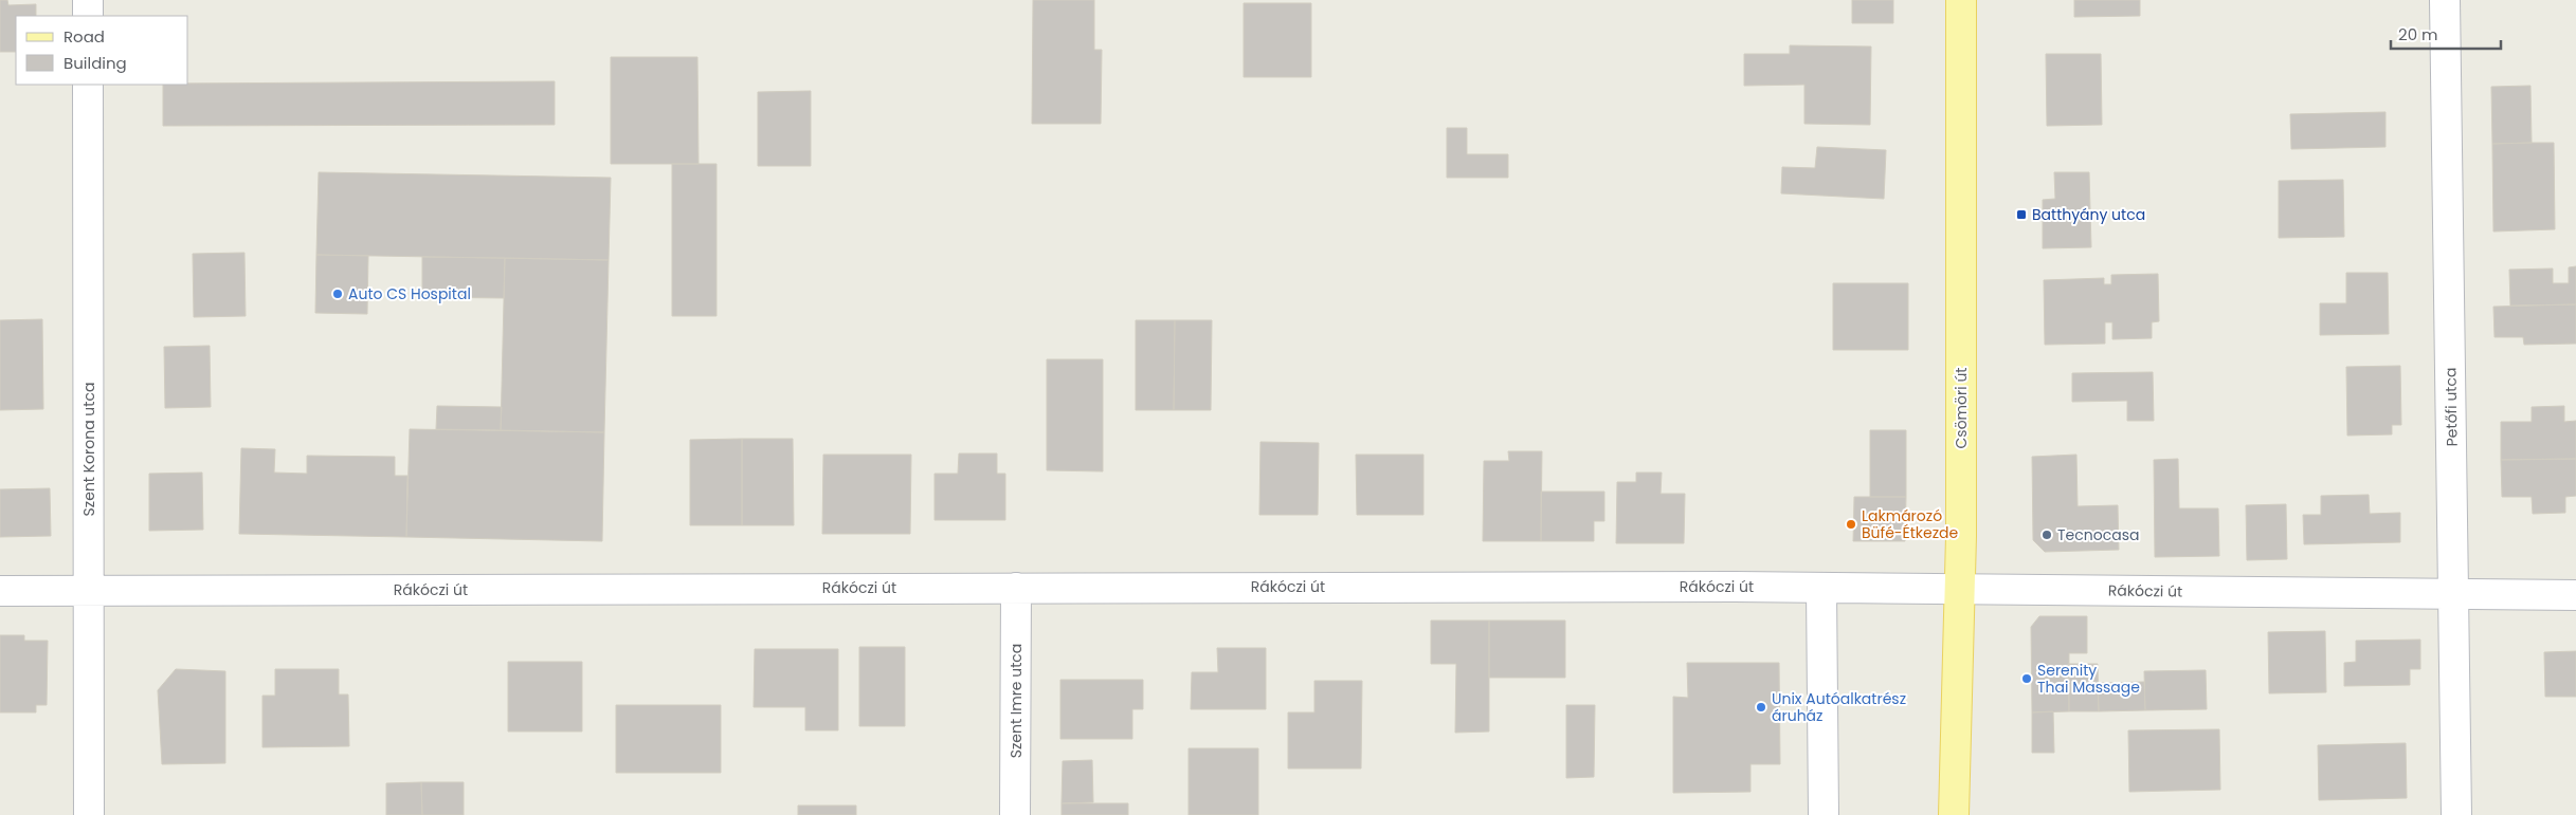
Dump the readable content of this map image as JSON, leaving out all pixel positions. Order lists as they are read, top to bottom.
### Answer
{
  "streets": {
    "main road": ["Csömöri út"],
    "street": [
      "Petőfi utca",
      "Szent Korona utca",
      "Rákóczi út",
      "Szent Imre utca"
    ]
  },
  "crossings": [
    ["Petőfi utca", "Rákóczi út"],
    ["Csömöri út", "Rákóczi út"],
    ["Szent Korona utca", "Rákóczi út"],
    ["Rákóczi út", "Szent Imre utca"]
  ],
  "places": {
    "transit": ["Batthyány utca"],
    "other": [
      "Auto CS Hospital",
      "Lakmározó Büfé-Étkezde",
      "Tecnocasa",
      "Serenity Thai Massage",
      "Unix Autóalkatrész áruház"
    ]
  },
  "legend": ["Road", "Building"],
  "scale_bar": "20 m"
}
